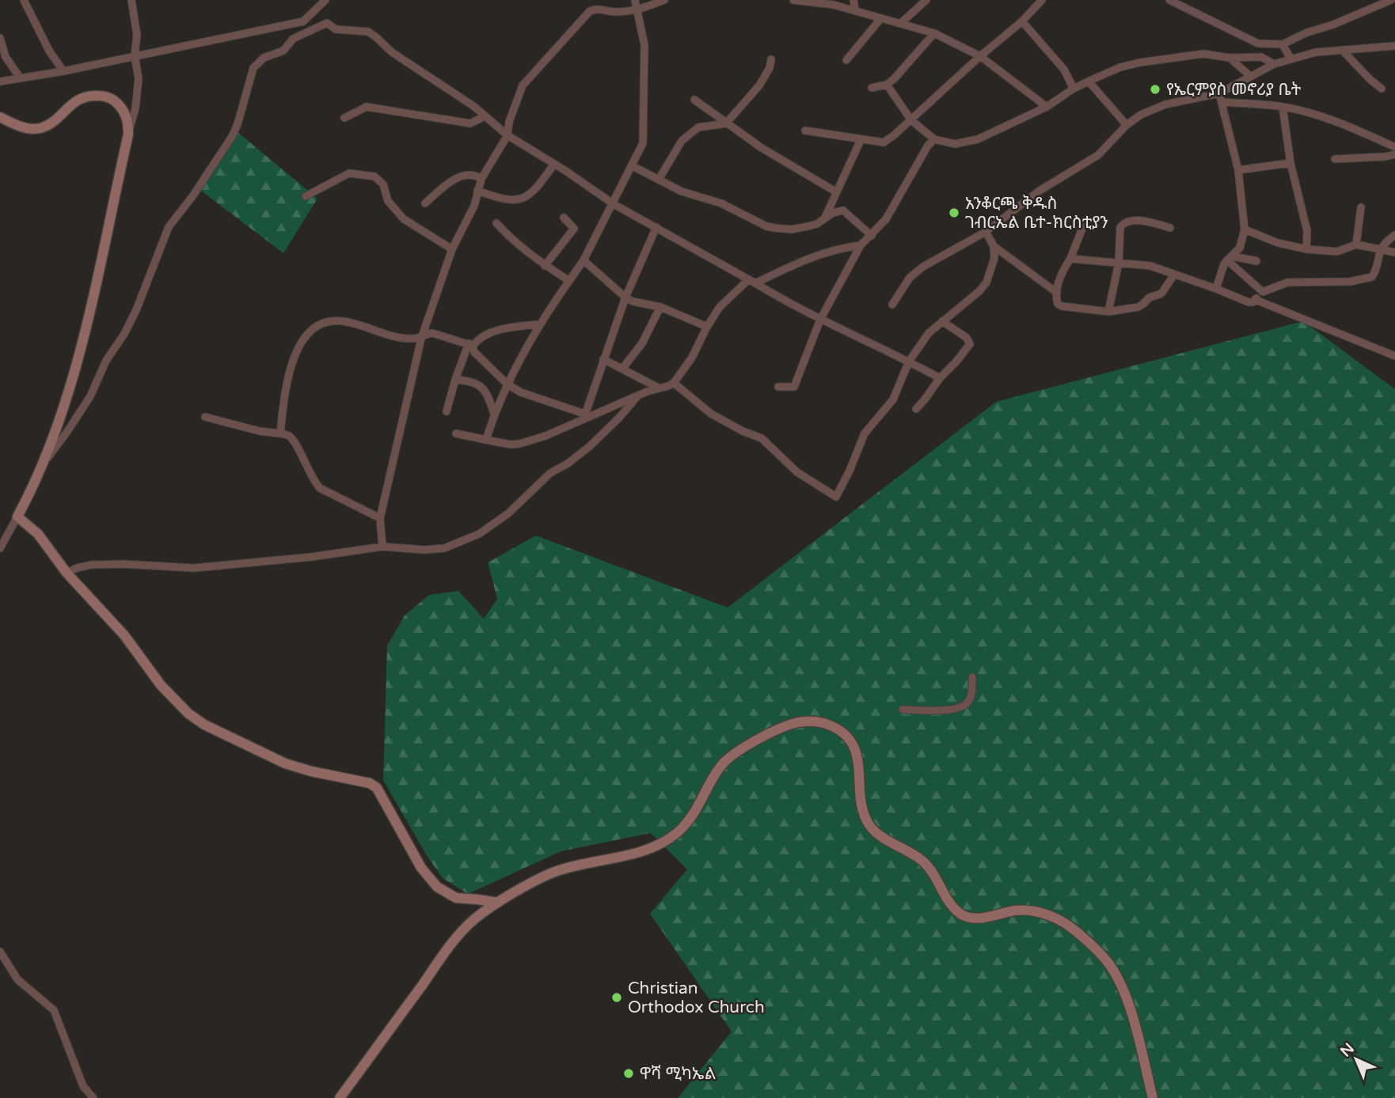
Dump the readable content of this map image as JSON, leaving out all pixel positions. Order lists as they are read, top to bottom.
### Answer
{
  "places": [
    "የኤርምያስ መኖሪያ ቤት",
    "አንቆርጫ ቅዱስ ገብርኤል ቤተ-ክርስቲያን",
    "Christian Orthodox Church",
    "ዋሻ ሚካኤል"
  ],
  "north": "top left"
}
